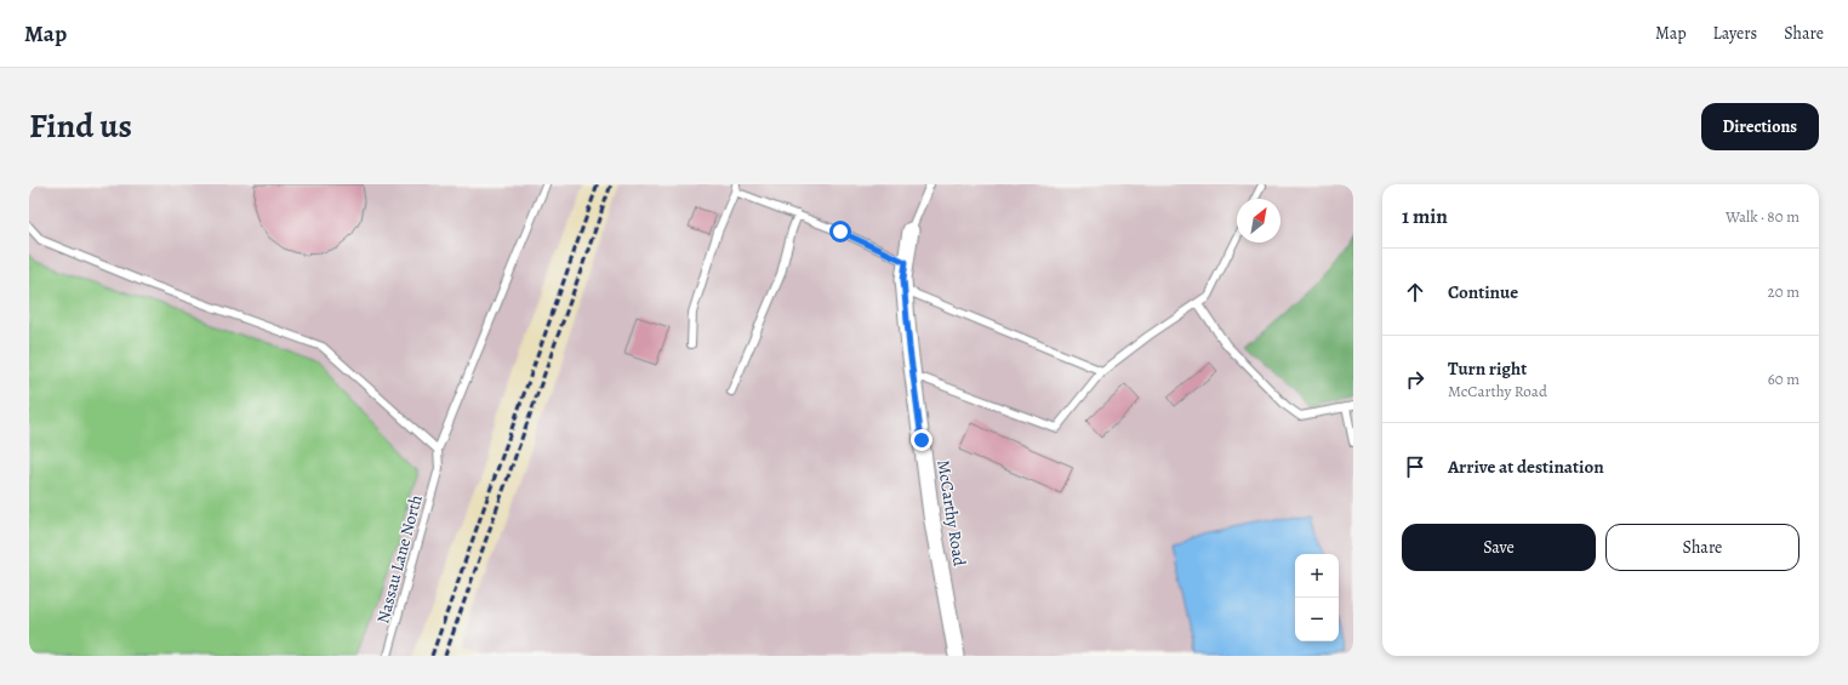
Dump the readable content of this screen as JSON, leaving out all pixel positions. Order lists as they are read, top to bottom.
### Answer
{
  "streets": {
    "street": ["McCarthy Road"],
    "lane": ["Nassau Lane North"]
  },
  "north": "top right",
  "page": {
    "header": "Map",
    "nav": ["Map", "Layers", "Share"],
    "title": "Find us",
    "buttons": [
      "Directions",
      ["Save", "Share"]
    ],
    "heading": ["1 min", "Walk · 80 m"],
    "list": [
      ["Continue", "20 m"],
      ["Turn right", "McCarthy Road", "60 m"],
      "Arrive at destination"
    ],
    "map_buttons": ["+", "−"]
  }
}
